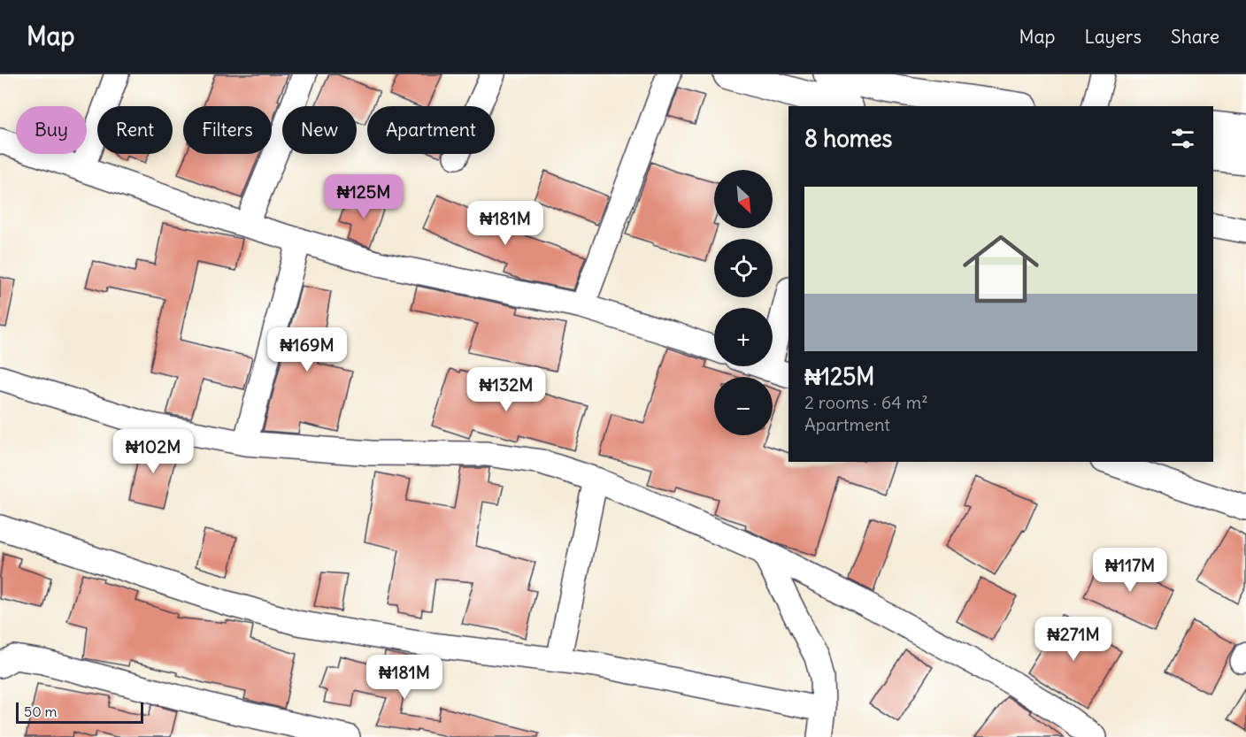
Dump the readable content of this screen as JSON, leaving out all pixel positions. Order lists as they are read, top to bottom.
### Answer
{
  "scale_bar": "50 m",
  "north": "bottom right",
  "page": {
    "header": "Map",
    "nav": ["Map", "Layers", "Share"],
    "chip": [
      "Buy",
      "Rent",
      "Filters",
      "New",
      "Apartment"
    ],
    "heading": "8 homes",
    "map_buttons": ["+", "−"],
    "list": [
      {
        "name": "₦125M",
        "note": "2 rooms · 64 m² · Apartment"
      }
    ],
    "price": [
      "₦125M",
      "₦181M",
      "₦169M",
      "₦132M",
      "₦102M",
      "₦117M",
      "₦271M",
      "₦181M"
    ],
    "scale": "50 m"
  }
}
